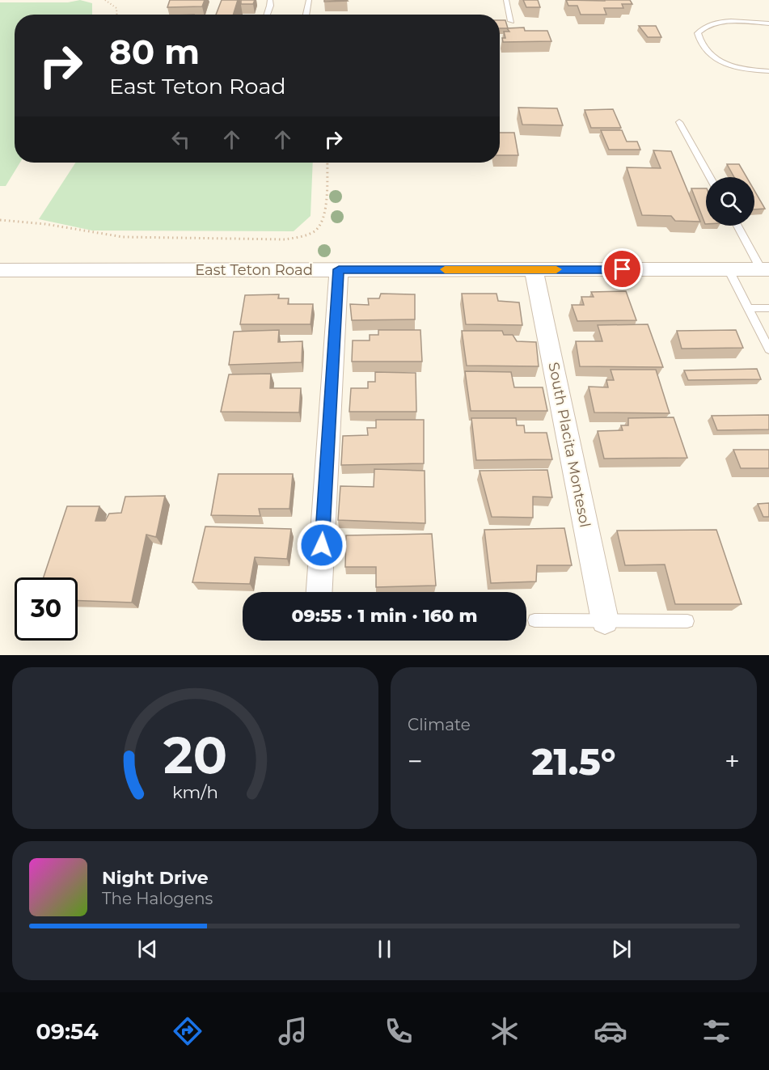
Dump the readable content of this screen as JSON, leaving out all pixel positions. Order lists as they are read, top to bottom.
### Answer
{
  "streets": {
    "street": ["East Teton Road", "South Placita Montesol"]
  },
  "crossings": [
    ["East Teton Road", "South Placita Montesol"]
  ],
  "page": {
    "turn": ["80 m", "East Teton Road"],
    "limit": "30",
    "trip": "09:55 · 1 min · 160 m",
    "tile": "Climate",
    "heat": ["−", "21.5°", "+"],
    "song": ["Night Drive", "The Halogens"],
    "tabs": "09:54",
    "gauge": ["20", "km/h"]
  }
}
